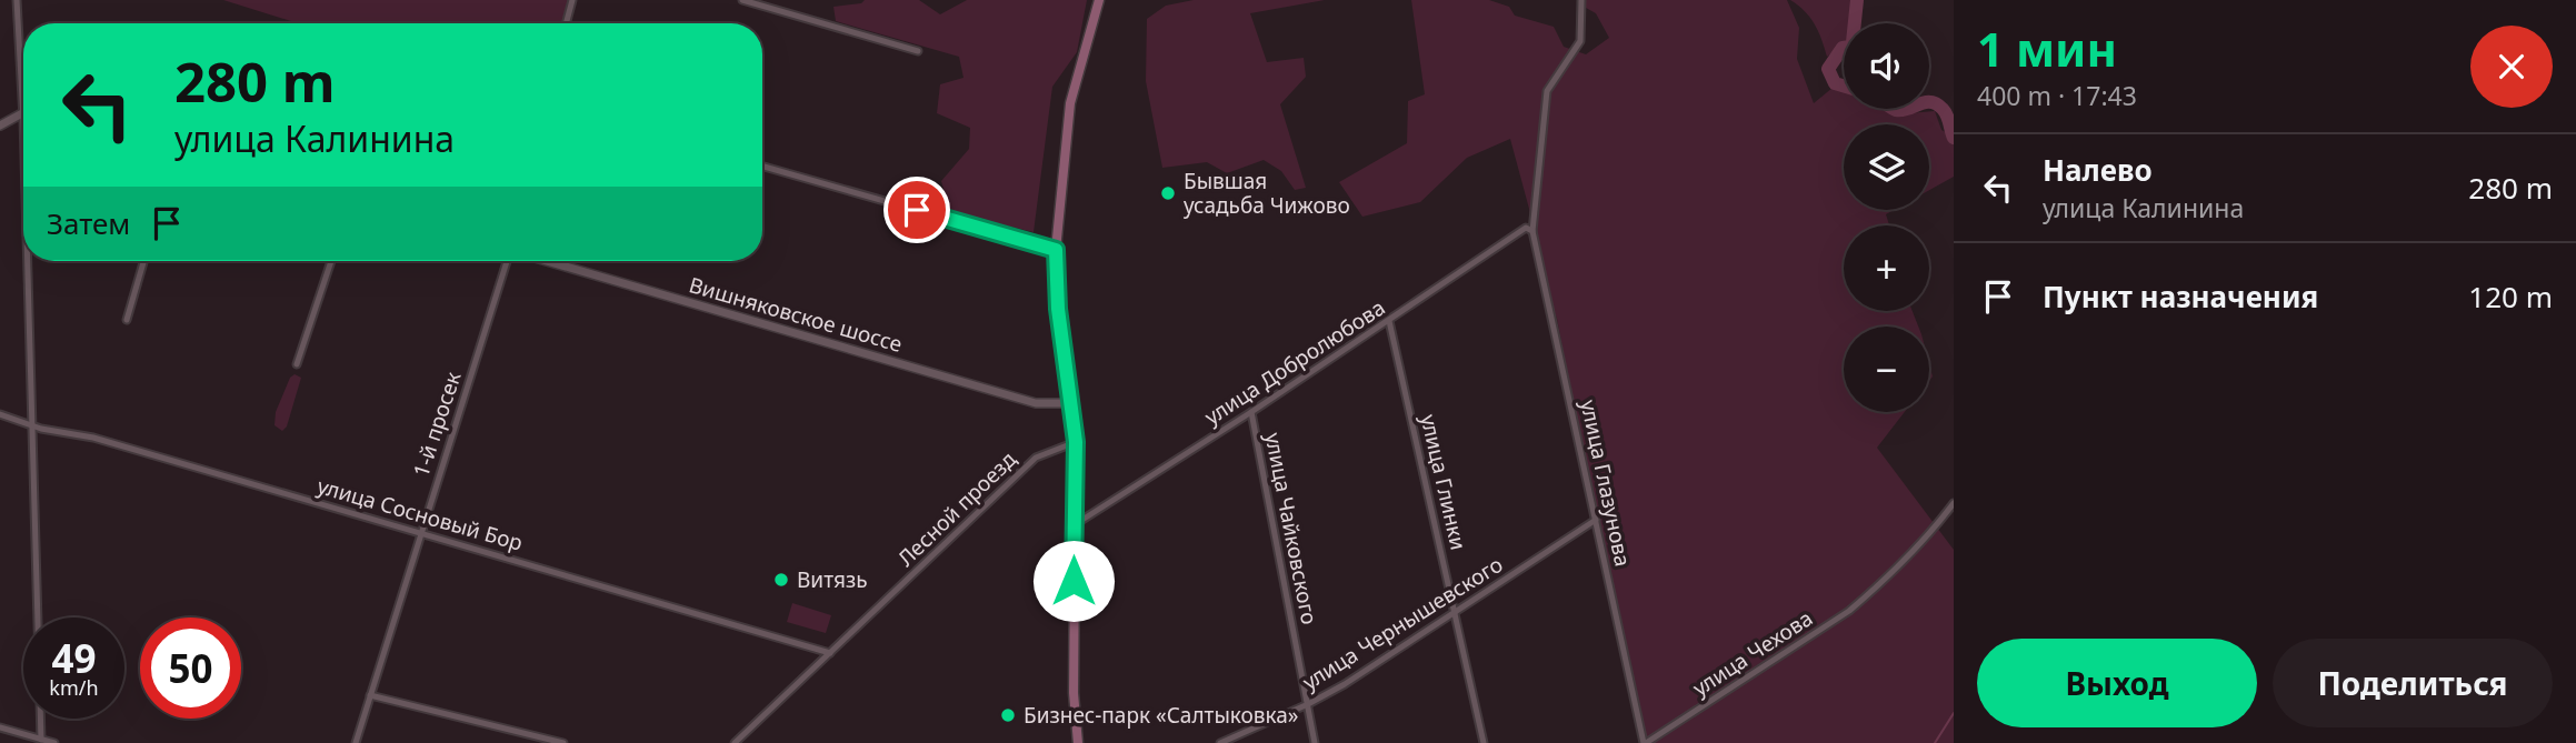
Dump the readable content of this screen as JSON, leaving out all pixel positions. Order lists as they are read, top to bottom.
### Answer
{
  "streets": {
    "street": [
      "Вишняковское шоссе",
      "улица Добролюбова",
      "1-й просек",
      "улица Глинки",
      "улица Глазунова",
      "Лесной проезд",
      "улица Сосновый Бор",
      "улица Чайковского",
      "улица Чернышевского",
      "улица Чехова"
    ]
  },
  "crossings": [
    ["улица Добролюбова", "улица Глинки"],
    ["улица Добролюбова", "улица Глазунова"],
    ["улица Добролюбова", "улица Чайковского"],
    ["1-й просек", "улица Сосновый Бор"],
    ["улица Глинки", "улица Чернышевского"],
    ["улица Глазунова", "улица Чернышевского"],
    ["улица Глазунова", "улица Чехова"],
    ["Лесной проезд", "улица Сосновый Бор"],
    ["улица Чайковского", "улица Чернышевского"]
  ],
  "places": ["Бывшая усадьба Чижово", "Витязь", "Бизнес-парк «Салтыковка»"],
  "page": {
    "heading": ["1 мин", "400 m · 17:43"],
    "map_buttons": ["+", "−"],
    "turn": ["280 m", "улица Калинина"],
    "list": [
      {
        "name": "Налево",
        "note": "улица Калинина",
        "value": "280 m"
      },
      {
        "name": "Пункт назначения",
        "value": "120 m"
      }
    ],
    "then": "Затем",
    "speed": "49 km/h",
    "limit": "50",
    "buttons": ["Выход", "Поделиться"]
  }
}
